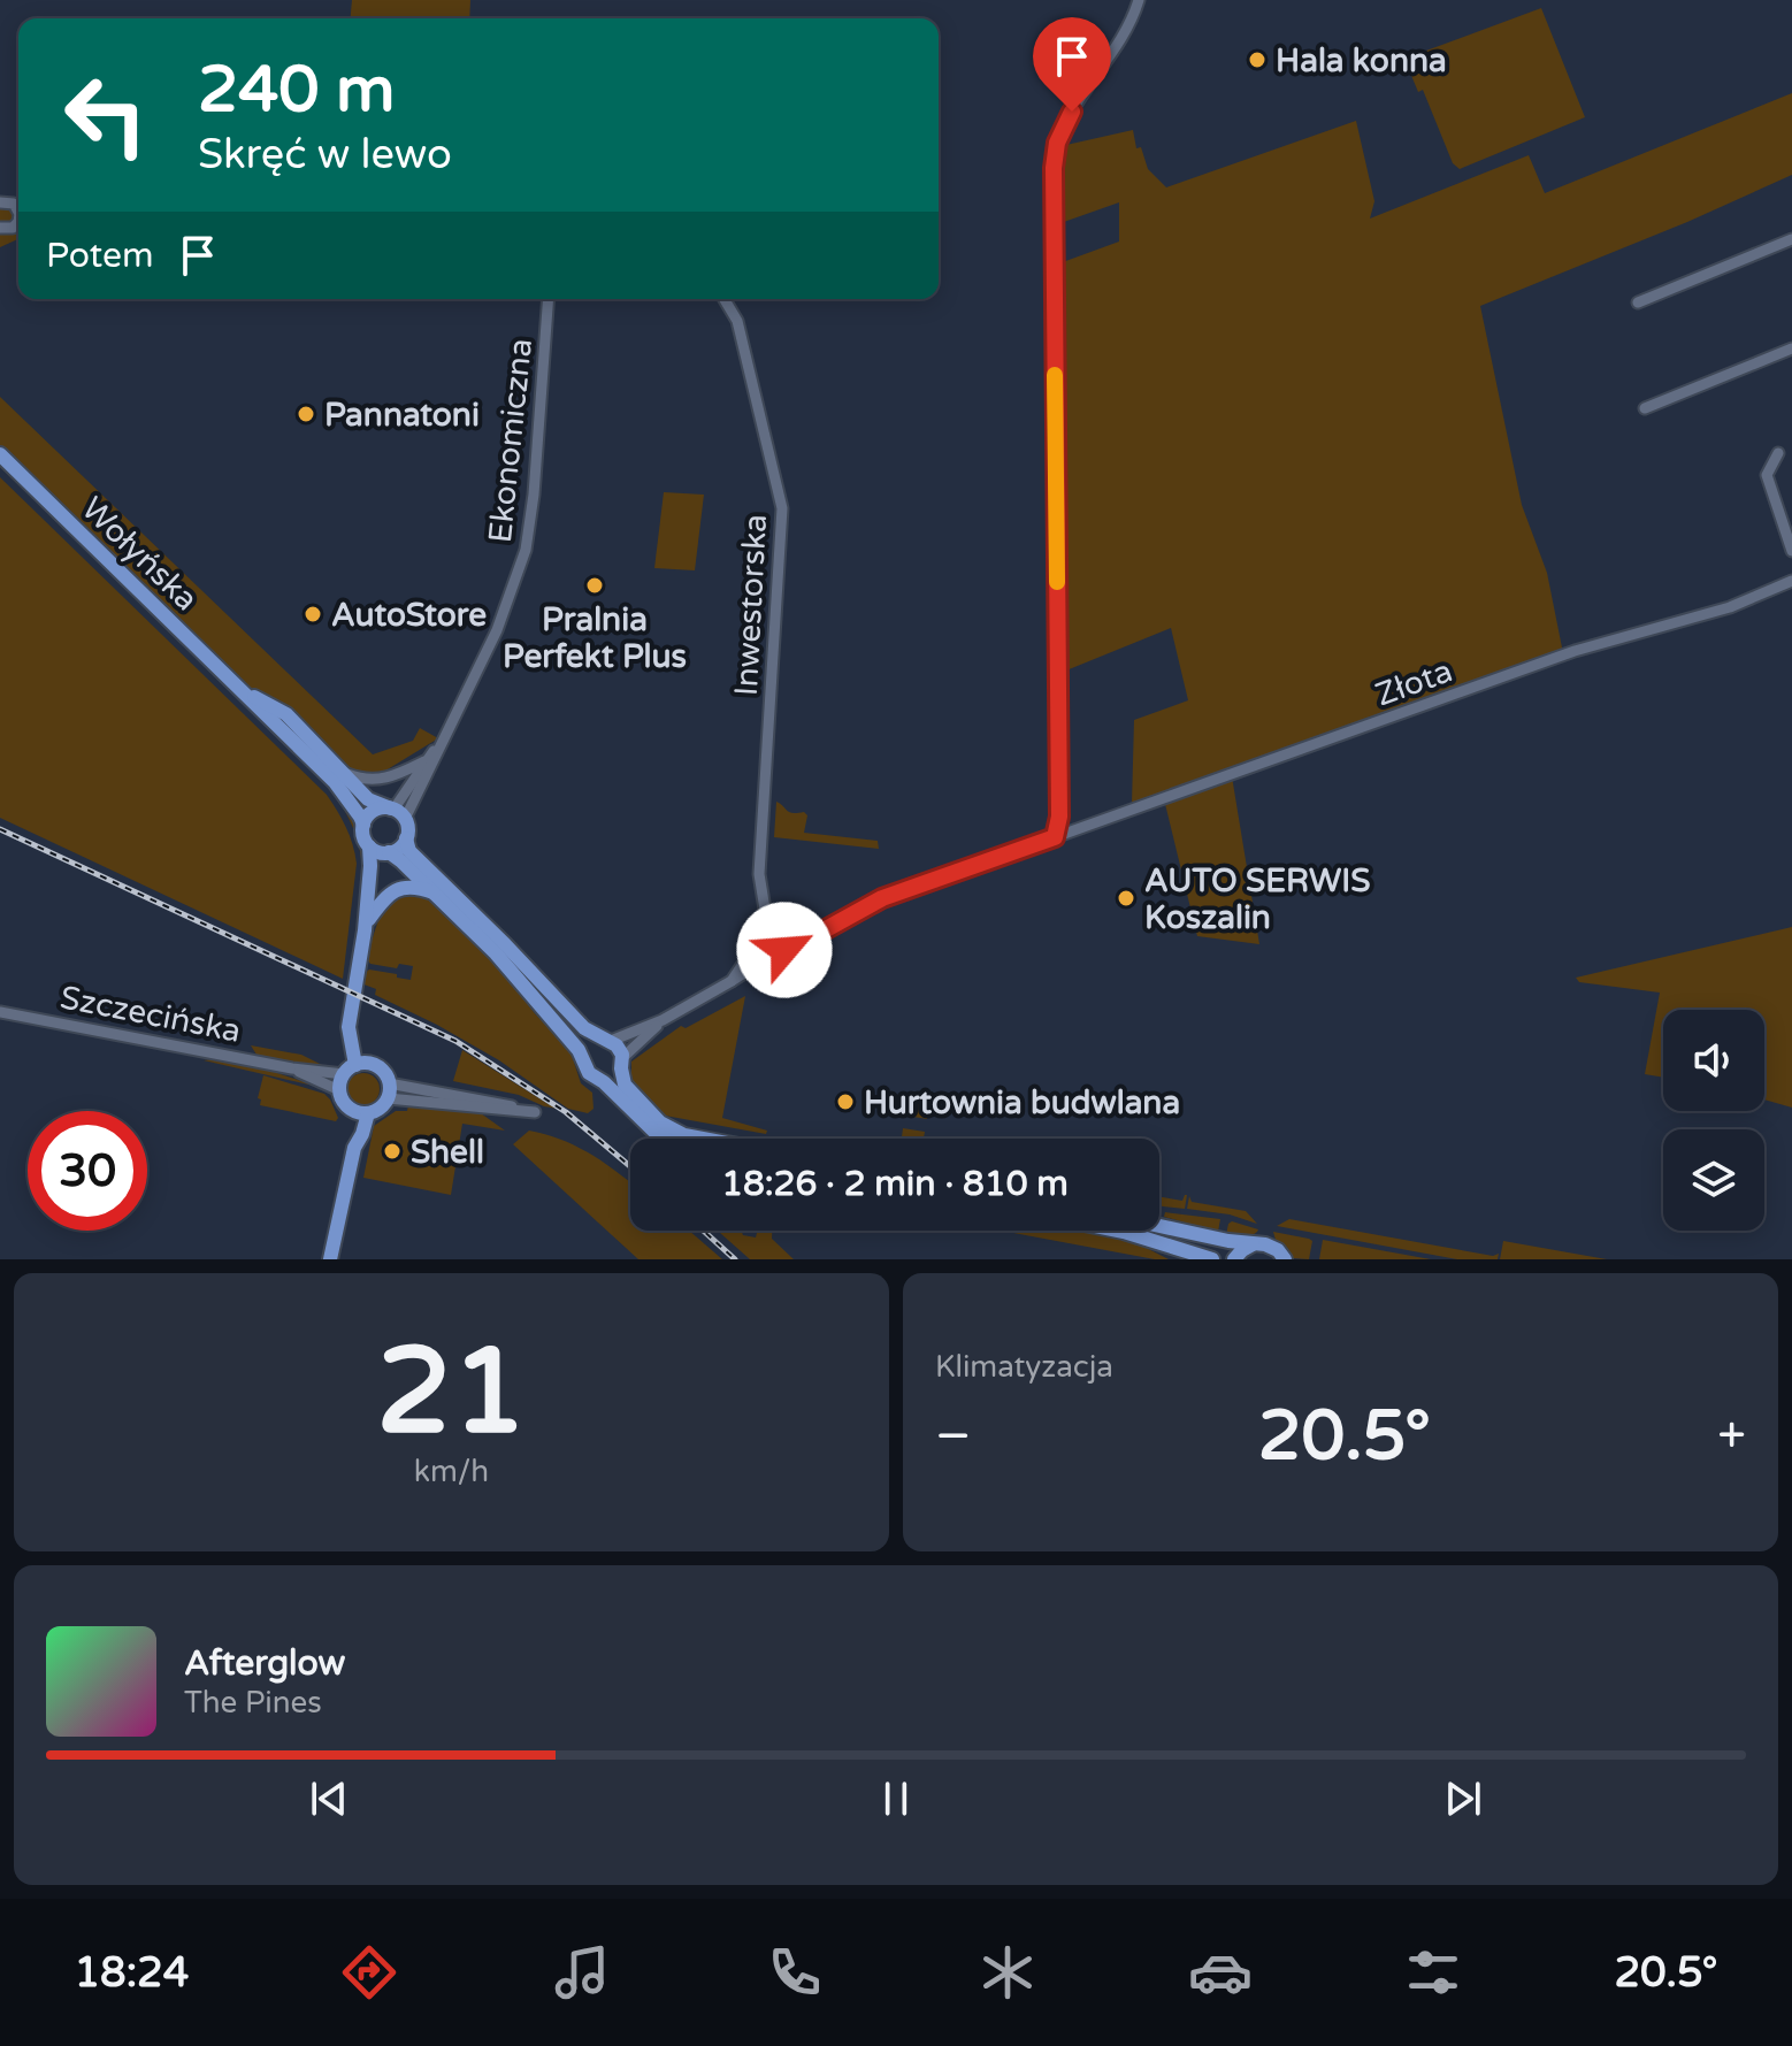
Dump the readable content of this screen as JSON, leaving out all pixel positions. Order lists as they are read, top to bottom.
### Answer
{
  "streets": {
    "main road": ["Wołyńska"],
    "street": [
      "Ekonomiczna",
      "Inwestorska",
      "Złota",
      "Szczecińska"
    ]
  },
  "crossings": [
    ["Ekonomiczna", "Wołyńska"],
    ["Inwestorska", "Złota"]
  ],
  "places": [
    "Hala konna",
    "Pannatoni",
    "Pralnia Perfekt Plus",
    "AutoStore",
    "AUTO SERWIS Koszalin",
    "Hurtownia budwlana",
    "Shell"
  ],
  "page": {
    "turn": ["240 m", "Skręć w lewo"],
    "then": "Potem",
    "limit": "30",
    "trip": "18:26 · 2 min · 810 m",
    "tile": [
      ["21", "km/h"],
      "Klimatyzacja"
    ],
    "heat": ["−", "20.5°", "+"],
    "song": ["Afterglow", "The Pines"],
    "tabs": ["18:24", "20.5°"]
  }
}
